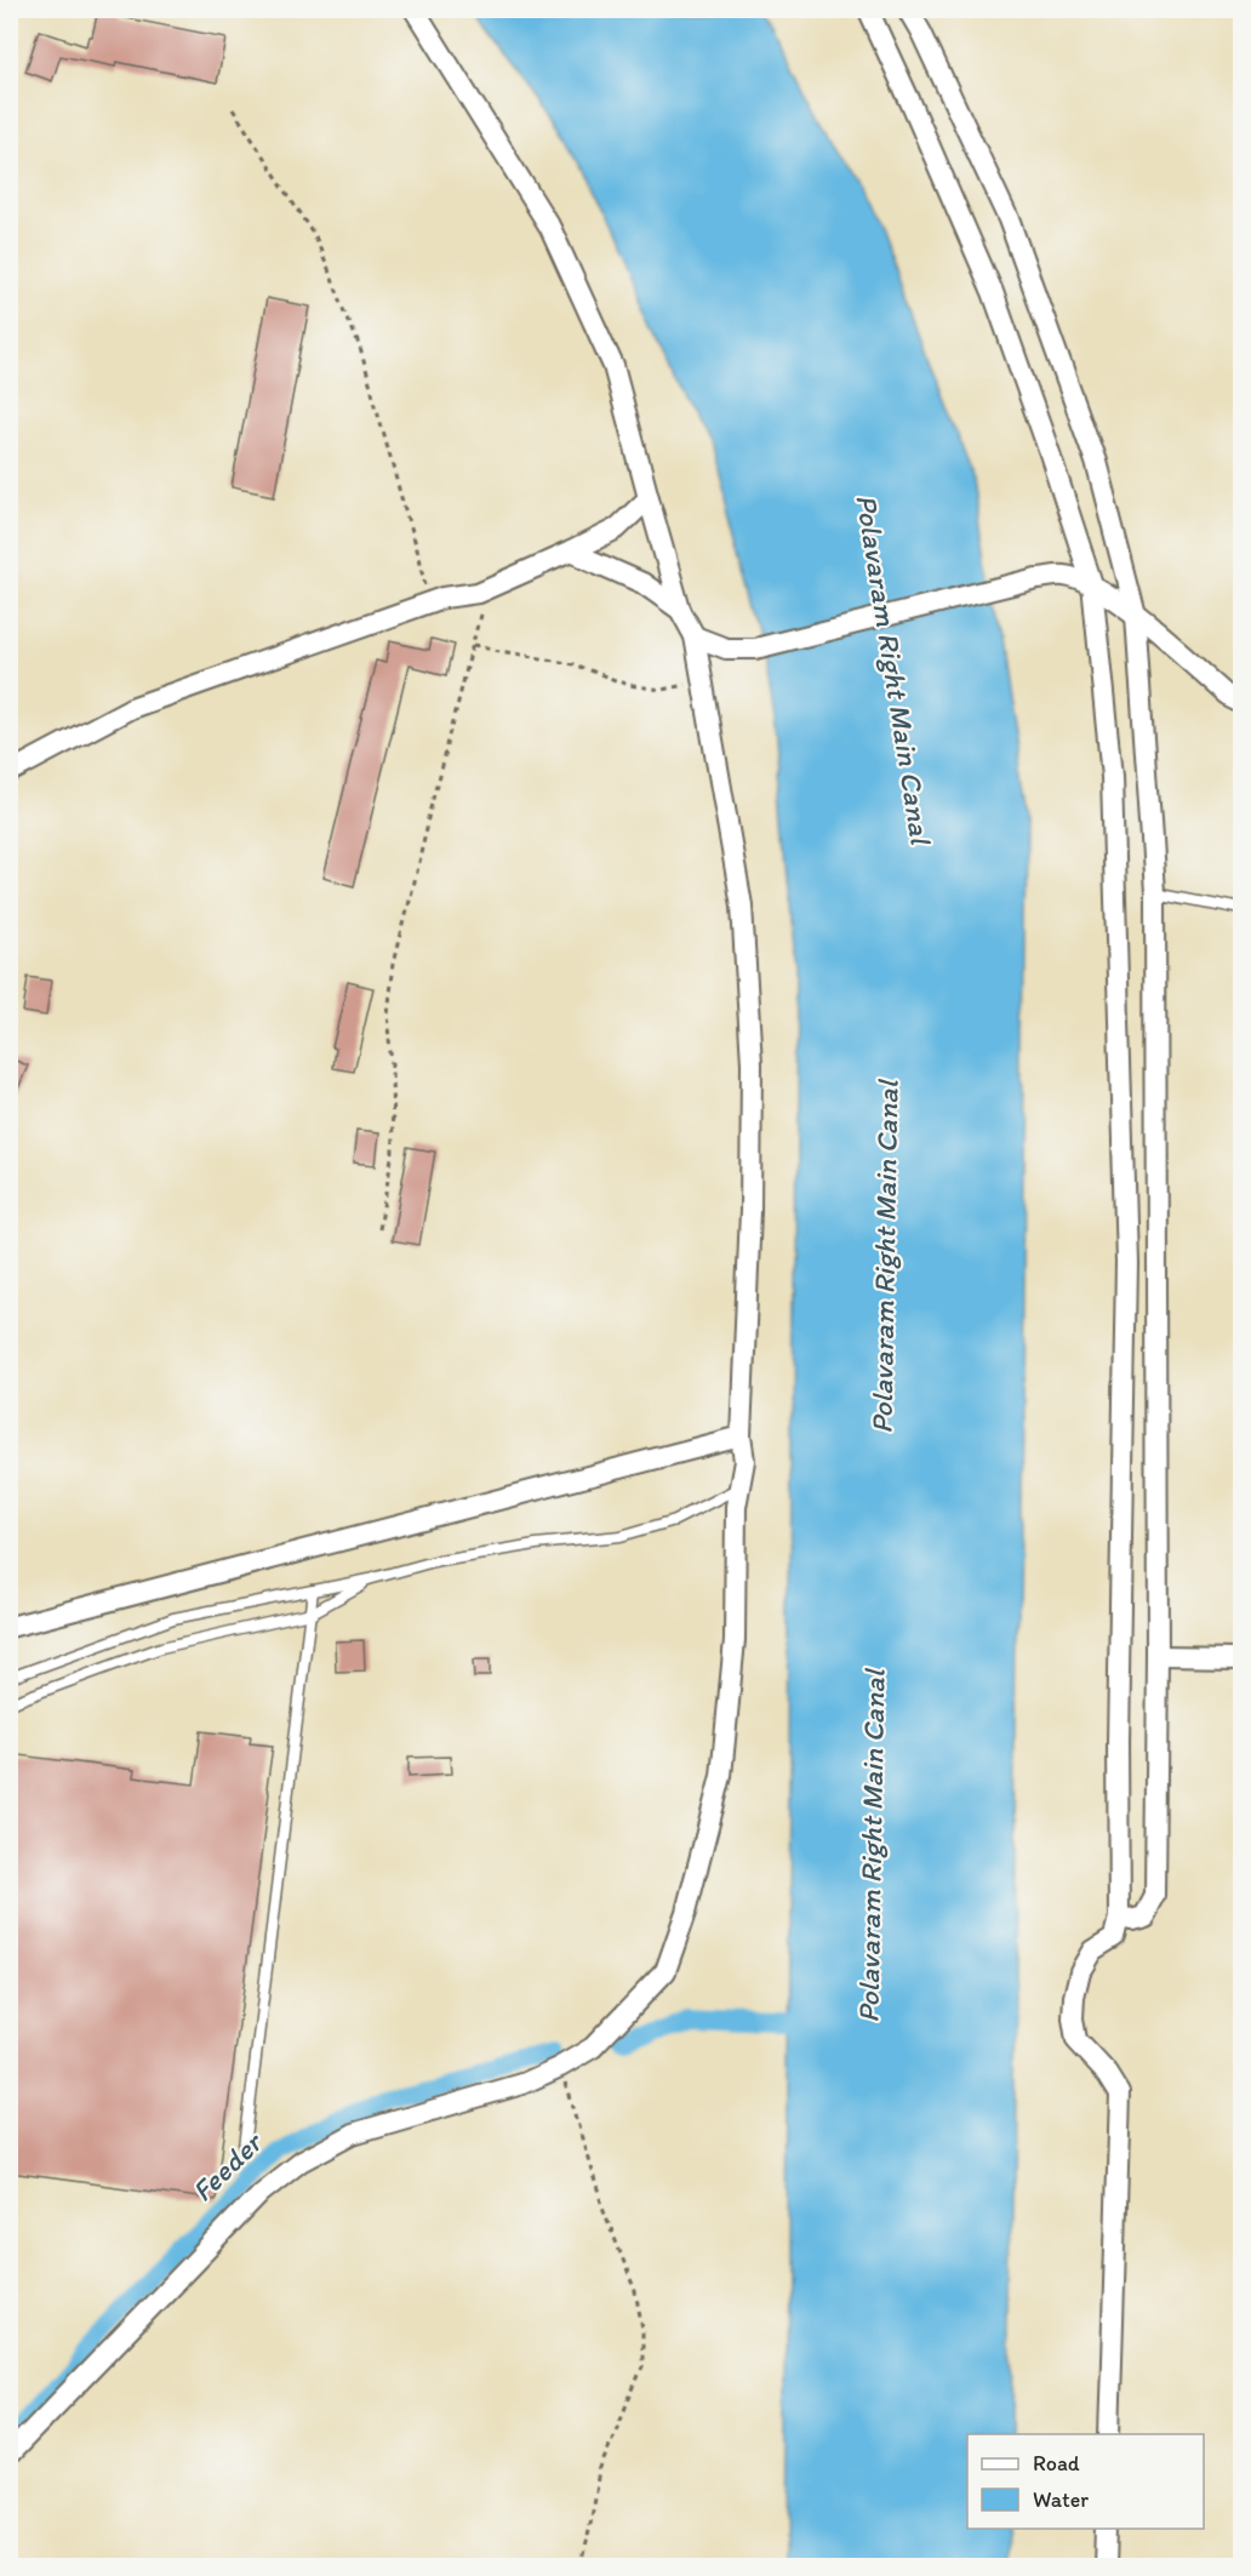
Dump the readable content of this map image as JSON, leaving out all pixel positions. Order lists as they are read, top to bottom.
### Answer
{
  "water": ["Polavaram Right Main Canal", "Feeder"],
  "legend": ["Road", "Water"]
}
